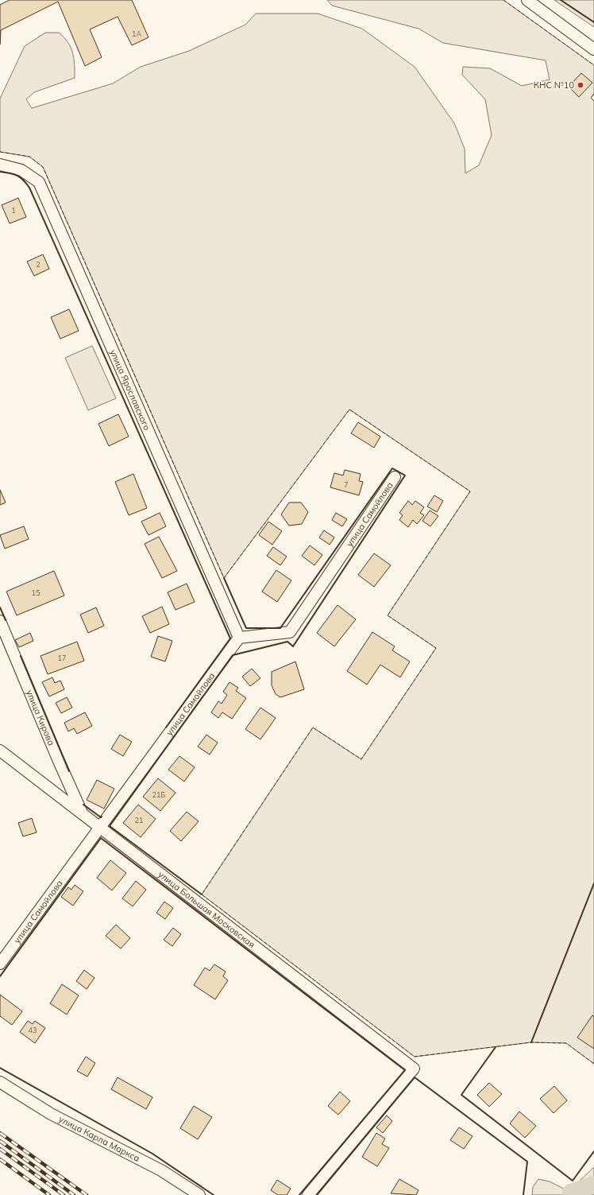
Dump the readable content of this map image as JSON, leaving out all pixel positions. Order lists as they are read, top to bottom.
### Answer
{
  "streets": {
    "street": [
      "улица Ярославского",
      "улица Самойлова",
      "улица Кирова",
      "улица Большая Московская",
      "улица Карла Маркса"
    ]
  },
  "crossings": [
    ["улица Ярославского", "улица Самойлова"],
    ["улица Самойлова", "улица Большая Московская"],
    ["улица Кирова", "улица Большая Московская"]
  ],
  "places": ["КНС №10"],
  "house_numbers": [
    "1А",
    "1",
    "2",
    "7",
    "15",
    "17",
    "21Б",
    "21",
    "43"
  ]
}
